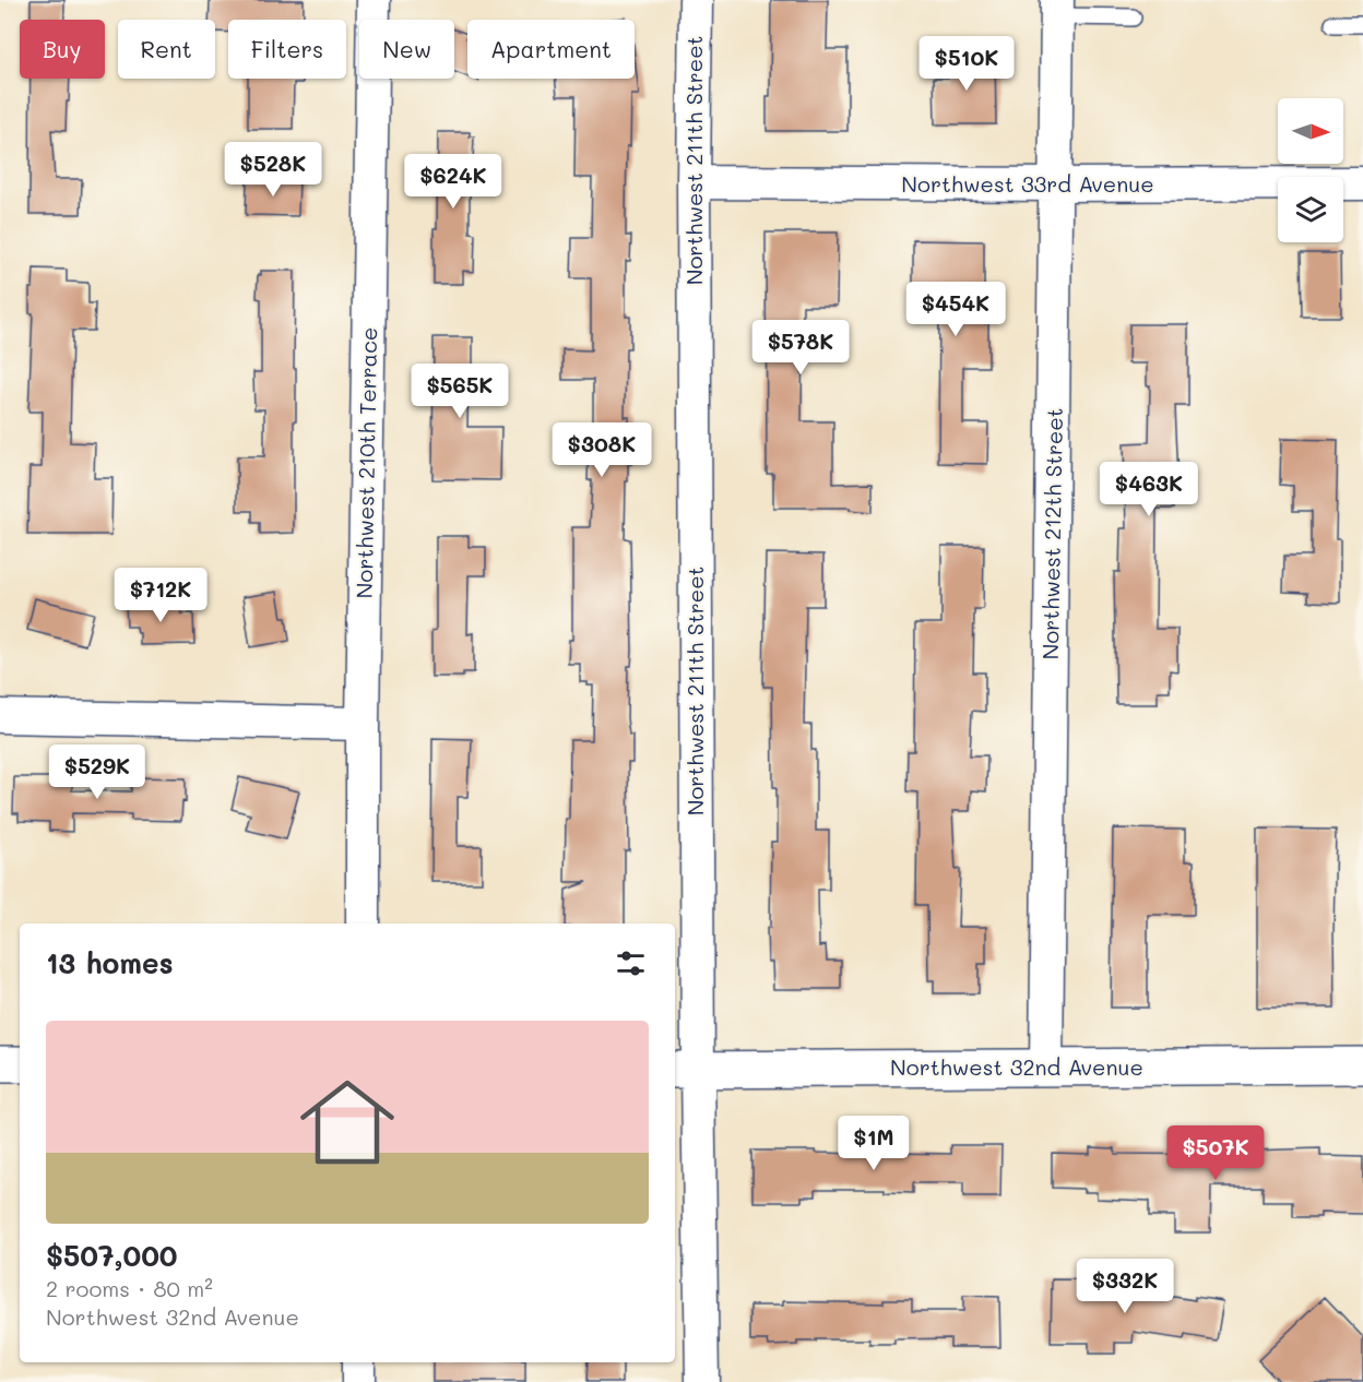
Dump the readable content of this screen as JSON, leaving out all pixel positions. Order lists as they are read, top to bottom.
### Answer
{
  "streets": {
    "street": [
      "Northwest 211th Street",
      "Northwest 33rd Avenue",
      "Northwest 210th Terrace",
      "Northwest 212th Street",
      "Northwest 32nd Avenue"
    ]
  },
  "crossings": [
    ["Northwest 211th Street", "Northwest 33rd Avenue"],
    ["Northwest 211th Street", "Northwest 32nd Avenue"],
    ["Northwest 33rd Avenue", "Northwest 212th Street"],
    ["Northwest 212th Street", "Northwest 32nd Avenue"]
  ],
  "north": "right",
  "page": {
    "chip": [
      "Buy",
      "Rent",
      "Filters",
      "New",
      "Apartment"
    ],
    "price": [
      "$510K",
      "$528K",
      "$624K",
      "$454K",
      "$578K",
      "$565K",
      "$308K",
      "$463K",
      "$712K",
      "$529K",
      "$1M",
      "$507K",
      "$332K"
    ],
    "heading": "13 homes",
    "list": [
      {
        "name": "$507,000",
        "note": "2 rooms · 80 m² · Northwest 32nd Avenue"
      }
    ]
  }
}
